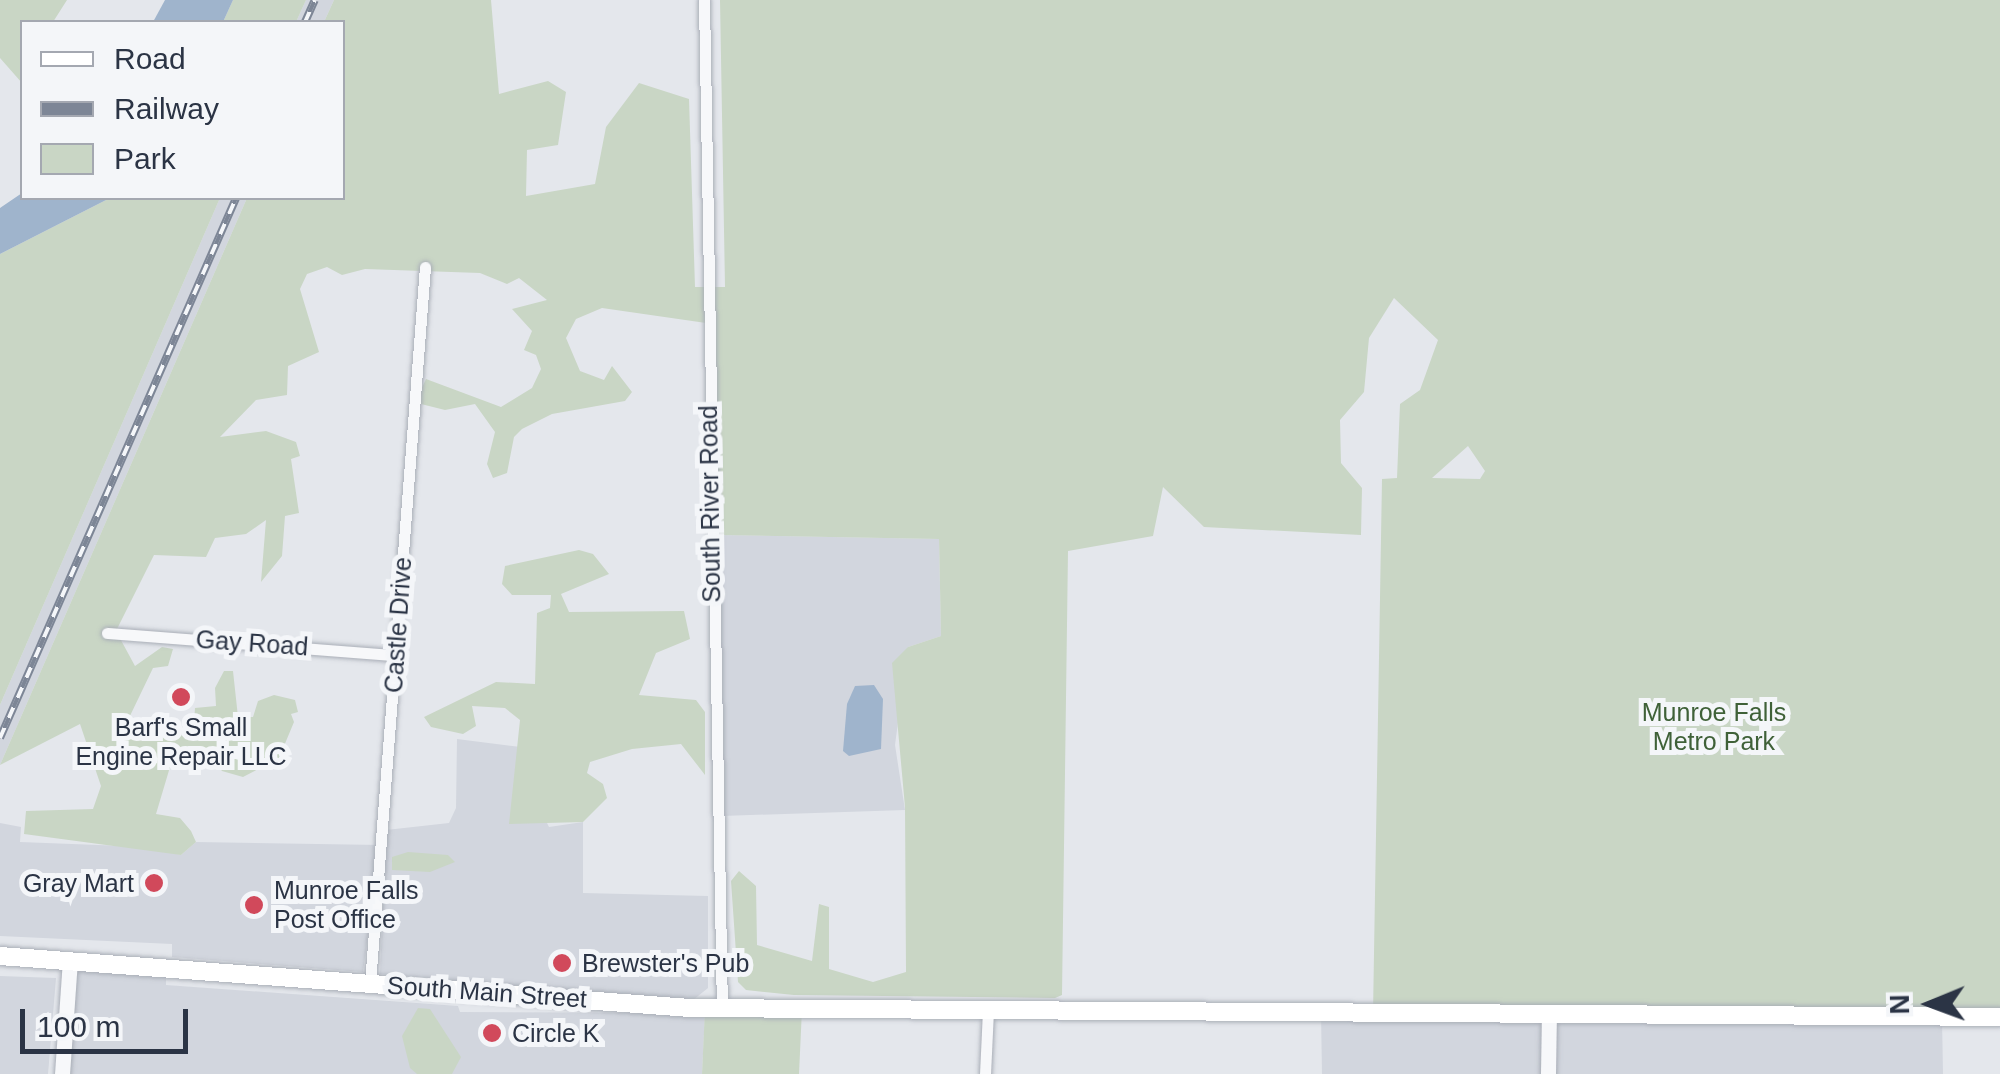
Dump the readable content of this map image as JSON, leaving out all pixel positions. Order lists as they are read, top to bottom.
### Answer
{
  "streets": {
    "main road": ["South Main Street"],
    "street": ["South River Road", "Castle Drive", "Gay Road"]
  },
  "crossings": [
    ["South River Road", "South Main Street"],
    ["Castle Drive", "Gay Road"],
    ["Castle Drive", "South Main Street"]
  ],
  "parks": ["Munroe Falls Metro Park"],
  "places": [
    "Barf's Small Engine Repair LLC",
    "Gray Mart",
    "Munroe Falls Post Office",
    "Brewster's Pub",
    "Circle K"
  ],
  "legend": ["Road", "Railway", "Park"],
  "scale_bar": "100 m",
  "north": "left"
}
